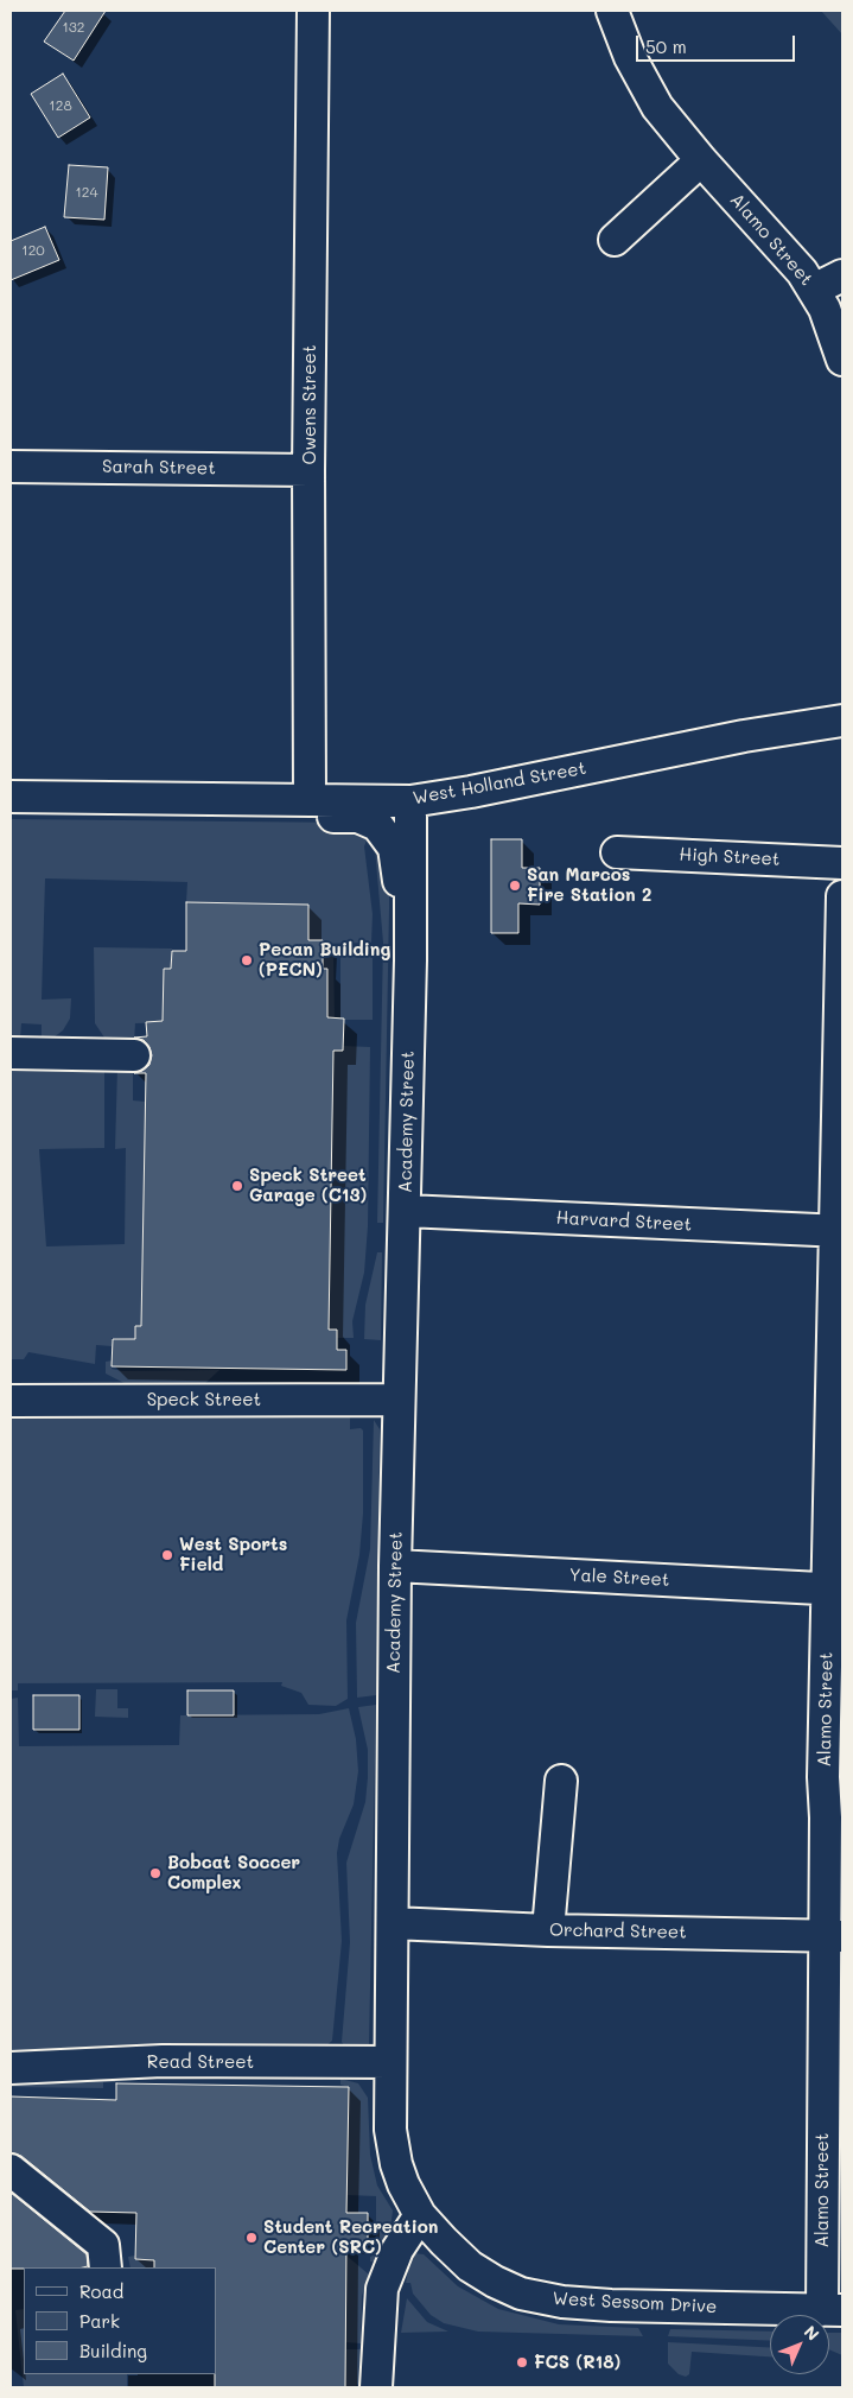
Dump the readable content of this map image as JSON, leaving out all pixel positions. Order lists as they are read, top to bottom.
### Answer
{
  "streets": {
    "street": [
      "Alamo Street",
      "Owens Street",
      "Sarah Street",
      "West Holland Street",
      "High Street",
      "Academy Street",
      "Harvard Street",
      "Speck Street",
      "Yale Street",
      "Orchard Street",
      "Read Street",
      "West Sessom Drive"
    ]
  },
  "crossings": [
    ["Alamo Street", "Harvard Street"],
    ["Alamo Street", "Yale Street"],
    ["Alamo Street", "Orchard Street"],
    ["Alamo Street", "West Sessom Drive"],
    ["Owens Street", "Sarah Street"],
    ["Owens Street", "West Holland Street"],
    ["West Holland Street", "Academy Street"],
    ["Academy Street", "Harvard Street"],
    ["Academy Street", "Speck Street"],
    ["Academy Street", "Yale Street"],
    ["Academy Street", "Orchard Street"],
    ["Academy Street", "Read Street"],
    ["Academy Street", "West Sessom Drive"]
  ],
  "places": [
    "San Marcos Fire Station 2",
    "Pecan Building (PECN)",
    "Speck Street Garage (C13)",
    "West Sports Field",
    "Bobcat Soccer Complex",
    "Student Recreation Center (SRC)",
    "FCS (R18)"
  ],
  "house_numbers": [
    "132",
    "128",
    "124",
    "120"
  ],
  "legend": ["Road", "Park", "Building"],
  "scale_bar": "50 m",
  "north": "top right"
}
